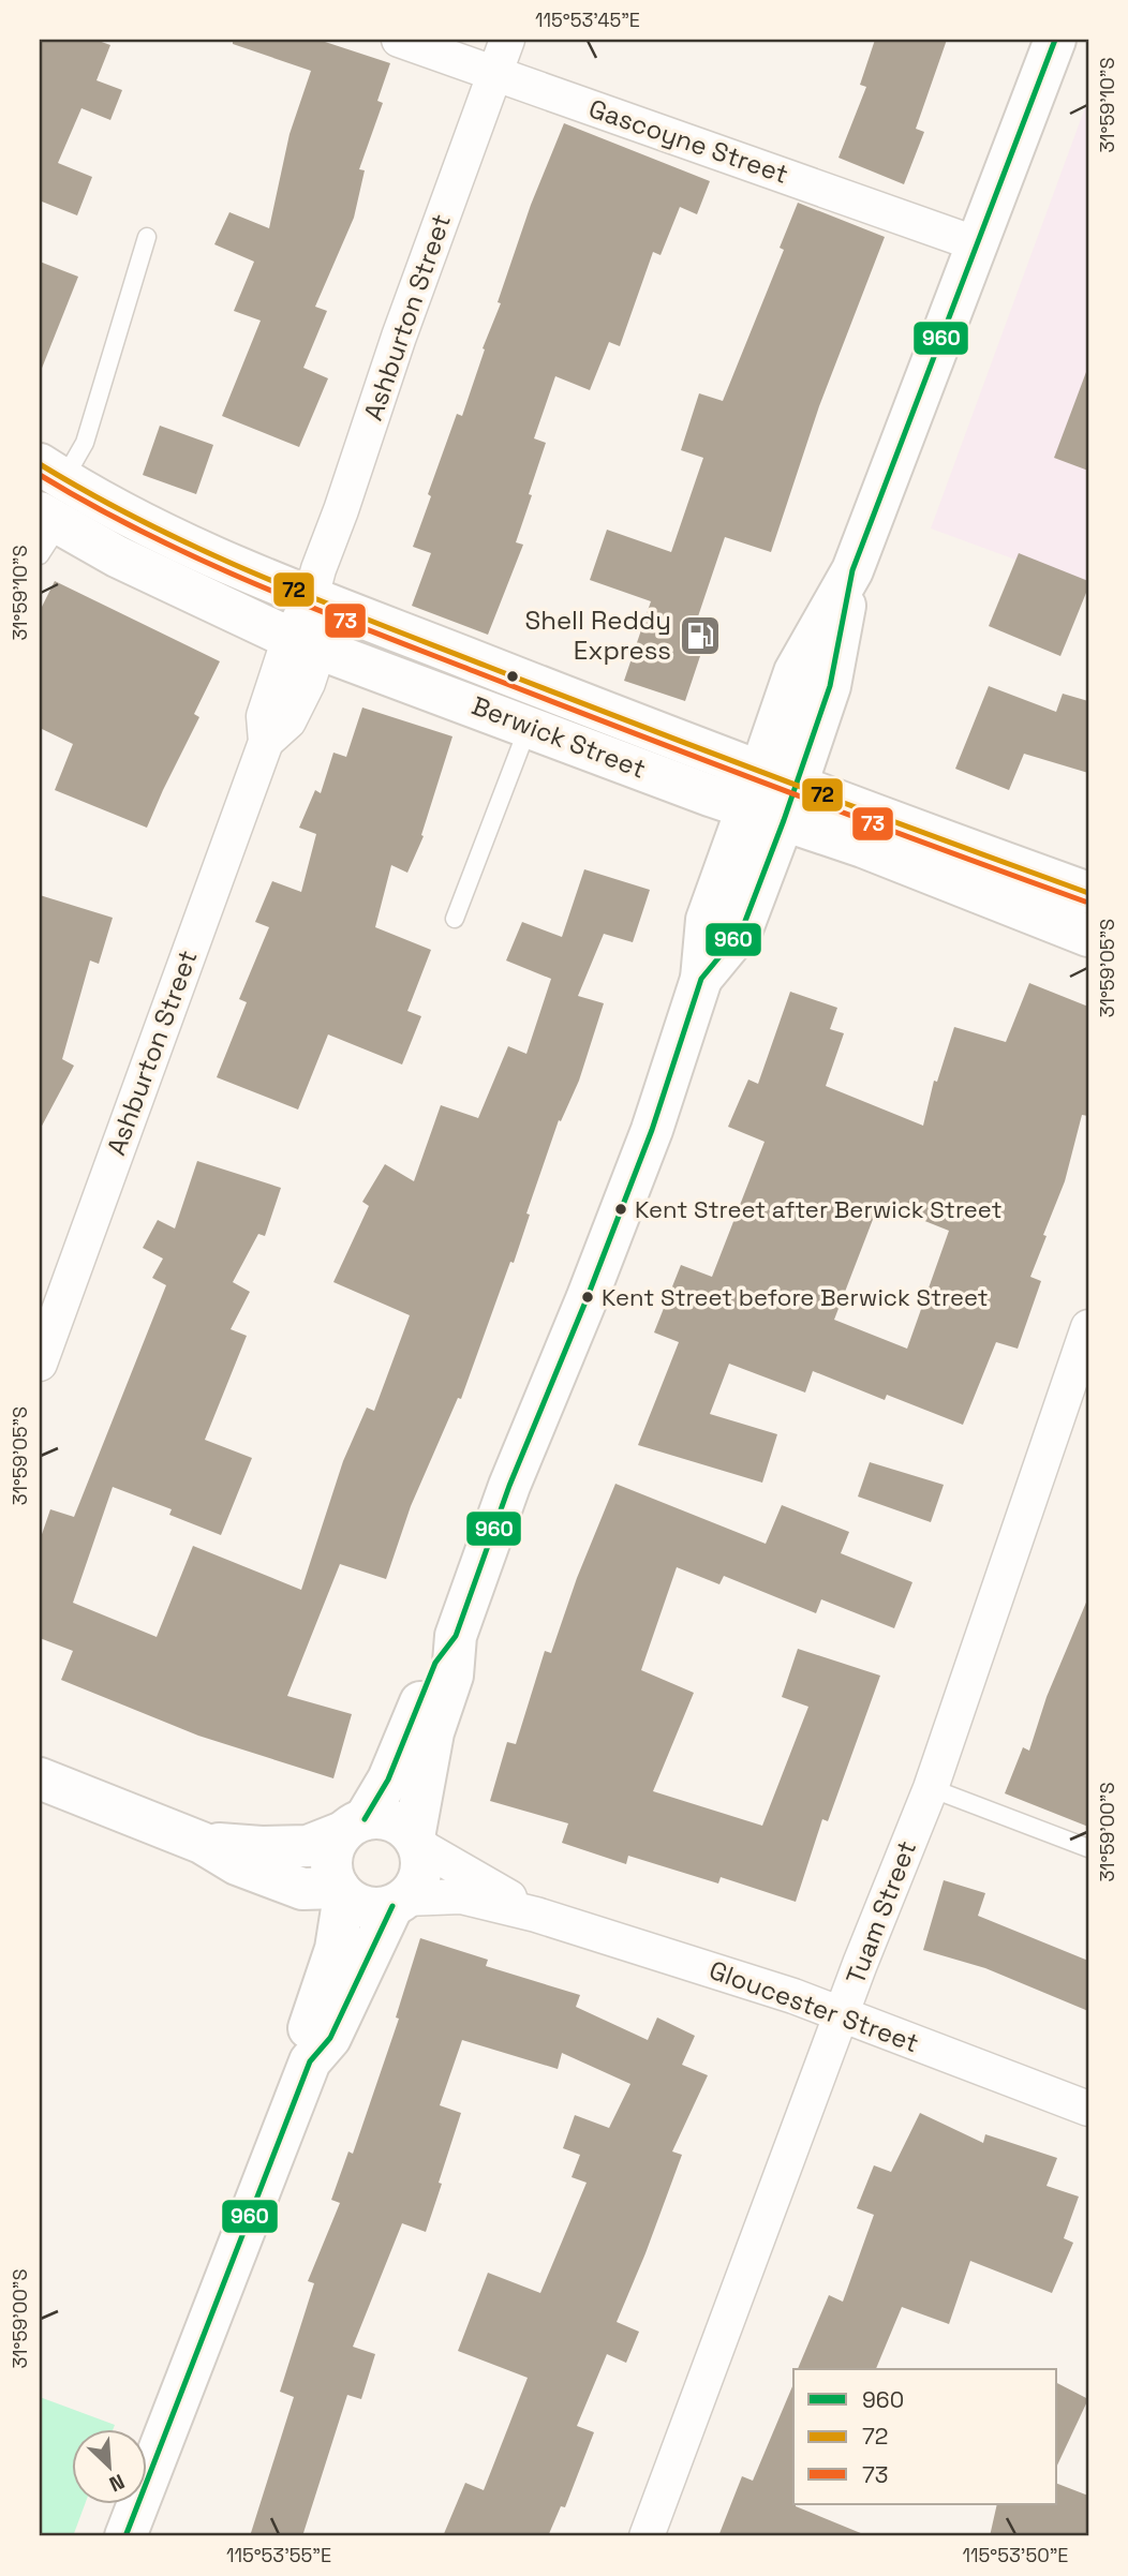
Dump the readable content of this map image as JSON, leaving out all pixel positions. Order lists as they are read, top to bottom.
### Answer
{
  "streets": {
    "main road": ["Berwick Street"],
    "street": [
      "Gascoyne Street",
      "Ashburton Street",
      "Tuam Street",
      "Gloucester Street"
    ]
  },
  "crossings": [
    ["Gascoyne Street", "Ashburton Street"],
    ["Ashburton Street", "Berwick Street"],
    ["Tuam Street", "Gloucester Street"]
  ],
  "places": {
    "fuel station": ["Shell Reddy Express"],
    "other": ["Kent Street after Berwick Street", "Kent Street before Berwick Street"]
  },
  "lines": ["transit line 960", "transit line 72", "transit line 73"],
  "legend": ["960", "72", "73"],
  "north": "bottom right",
  "coordinates": [
    "115°53'45\"E",
    "31°59'10\"S",
    "31°59'05\"S",
    "31°59'00\"S",
    "115°53'55\"E",
    "115°53'50\"E"
  ]
}
